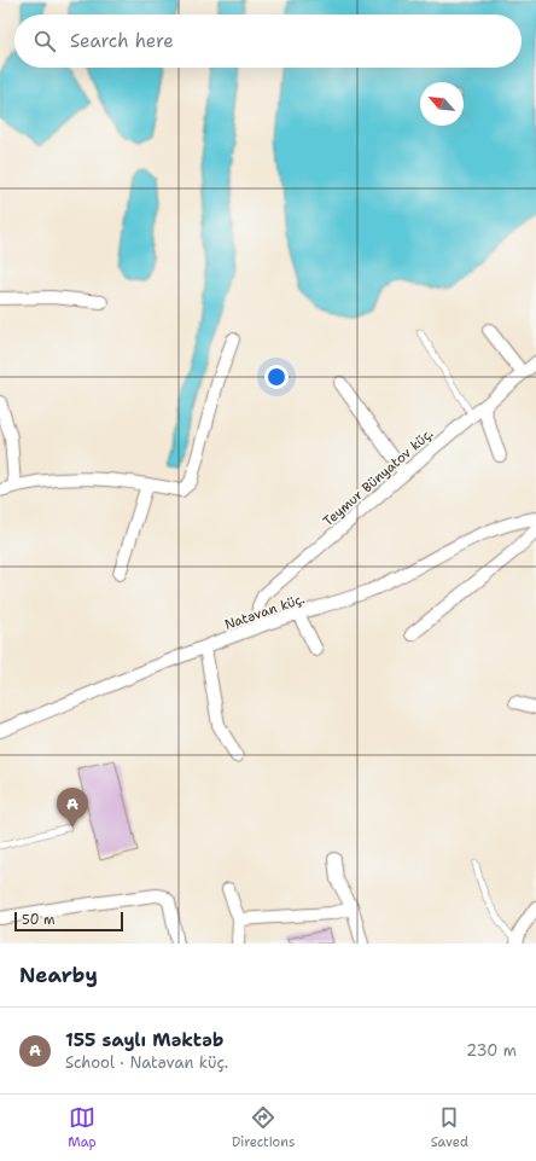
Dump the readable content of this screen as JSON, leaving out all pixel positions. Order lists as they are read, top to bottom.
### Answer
{
  "streets": {
    "street": ["Teymur Bünyatov küç.", "Natəvan küç."]
  },
  "crossings": [
    ["Teymur Bünyatov küç.", "Natəvan küç."]
  ],
  "scale_bar": "50 m",
  "north": "top left",
  "page": {
    "search": "Search here",
    "pins": "A",
    "scale": "50 m",
    "heading": "Nearby",
    "list": [
      {
        "mark": "A",
        "name": "155 saylı Məktəb",
        "note": "School · Natəvan küç.",
        "value": "230 m"
      }
    ],
    "nav": ["Map", "Directions", "Saved"]
  }
}
